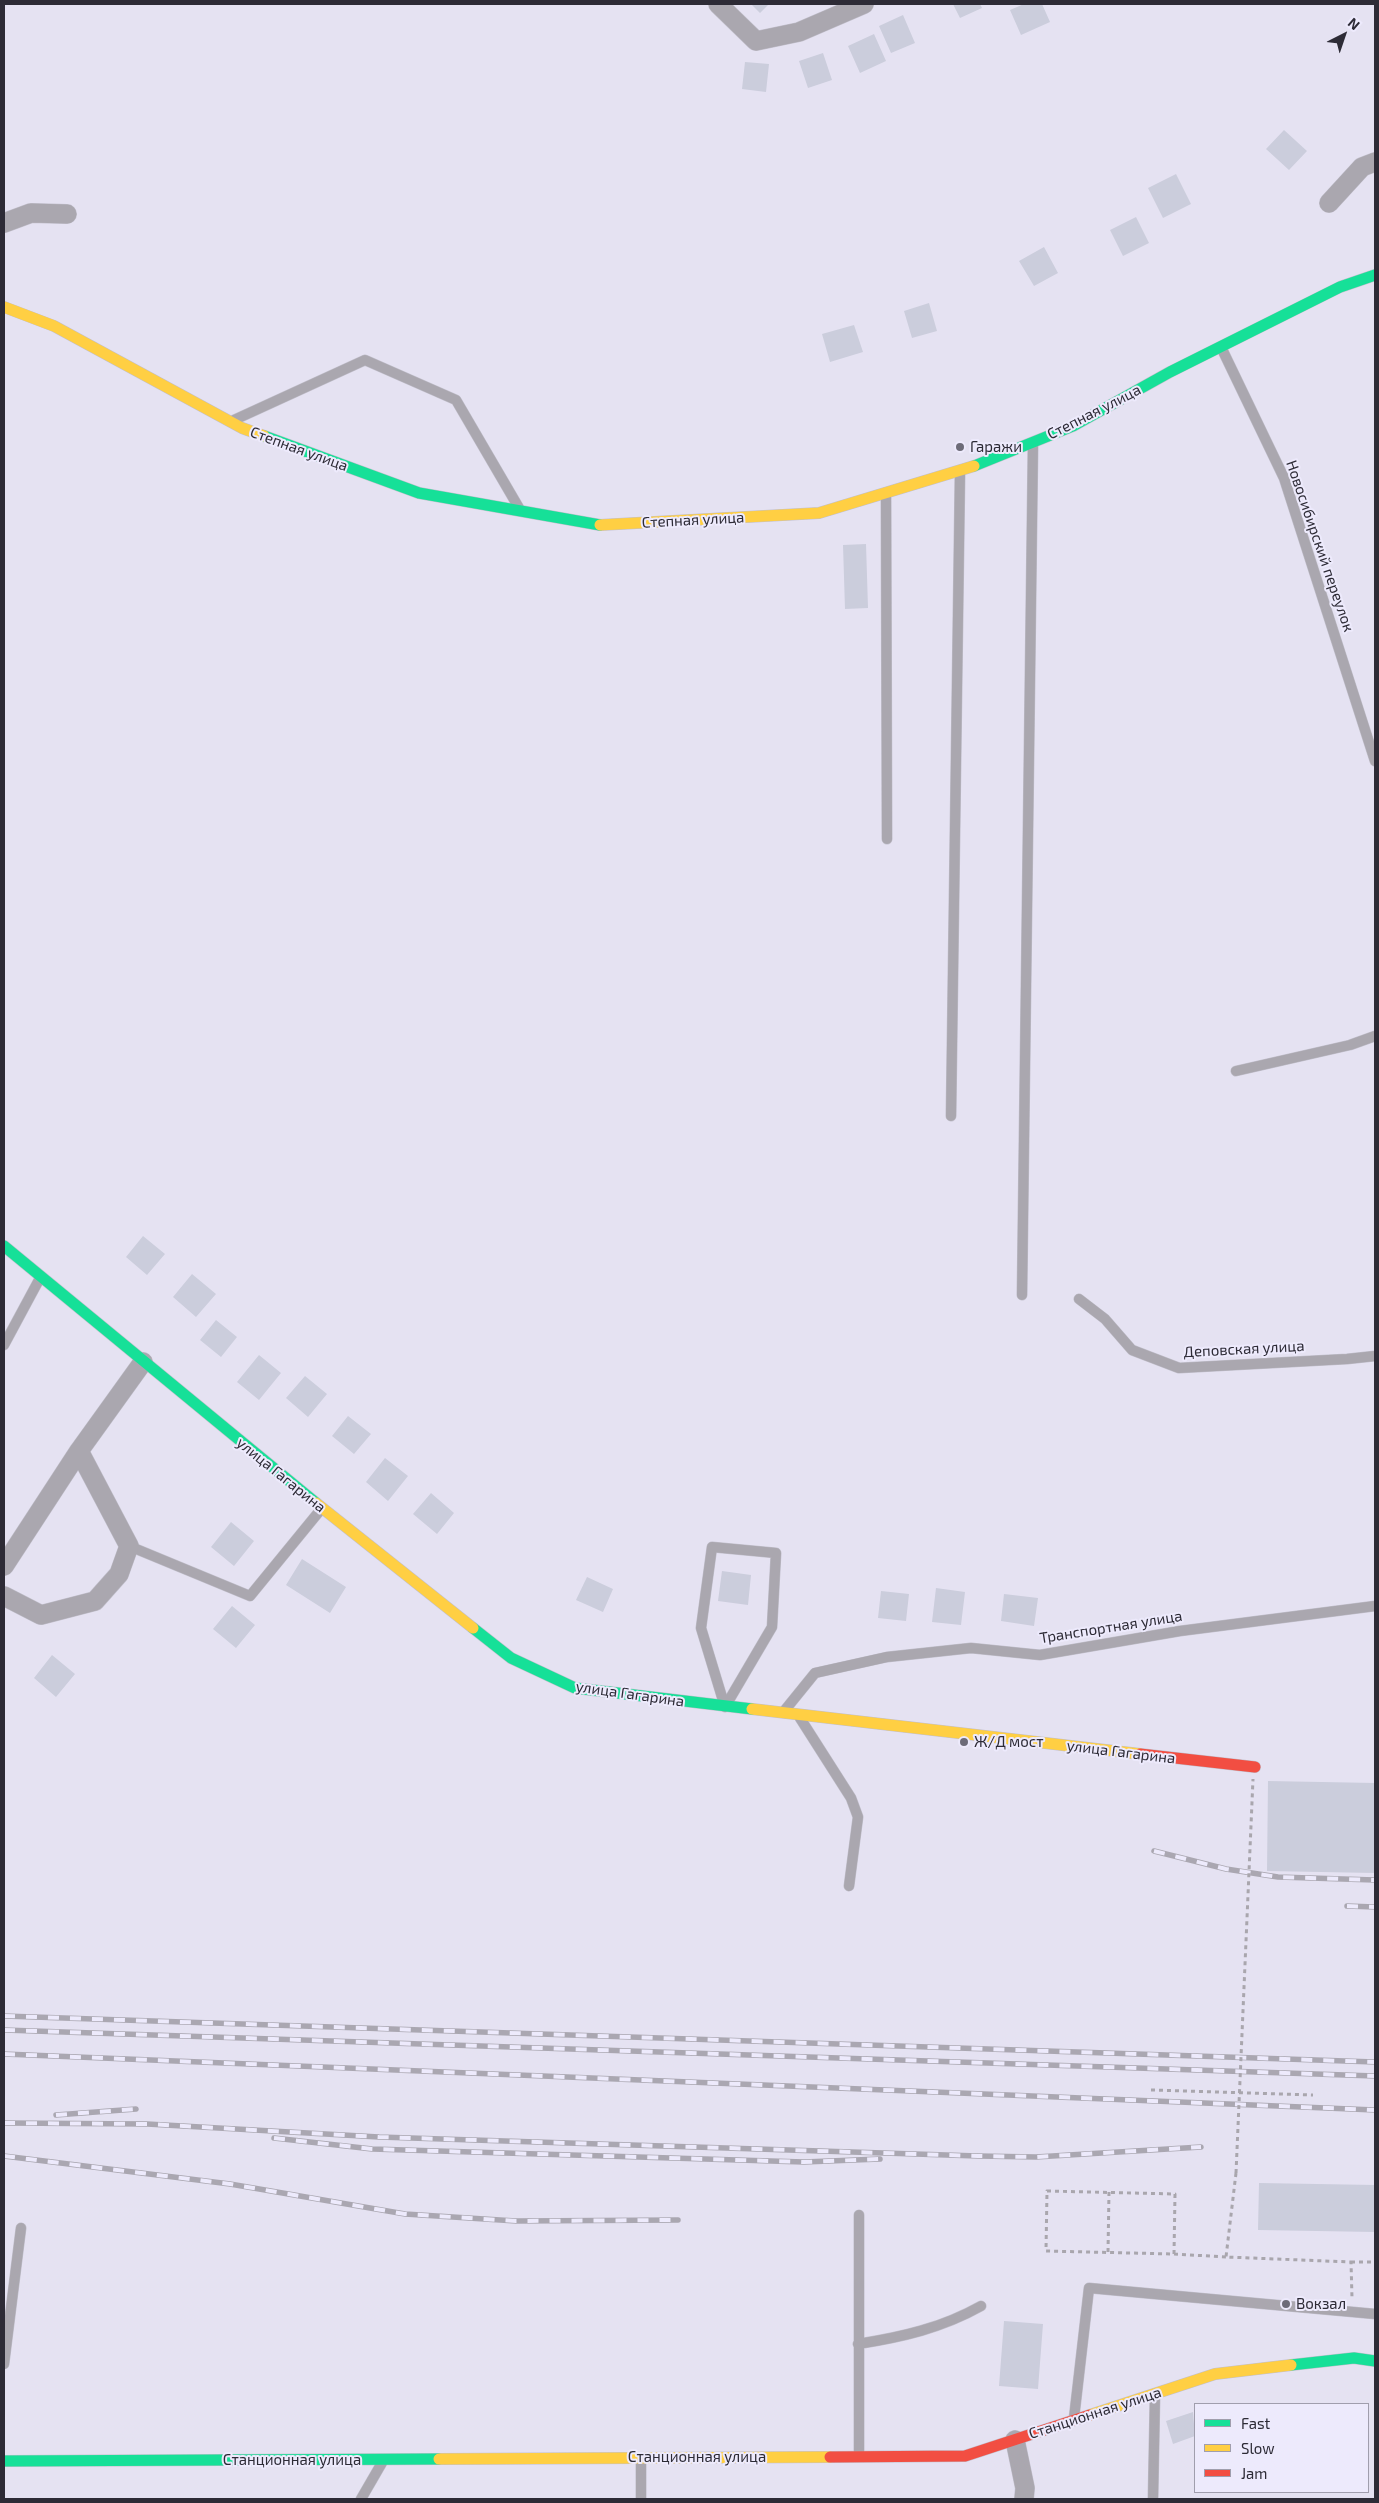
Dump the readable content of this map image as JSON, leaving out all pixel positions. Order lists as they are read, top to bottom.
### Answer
{
  "streets": {
    "main road": ["Степная улица", "улица Гагарина", "Станционная улица"],
    "lane": ["Новосибирский переулок", "Деповская улица", "Транспортная улица"]
  },
  "crossings": [
    ["Степная улица", "Новосибирский переулок"],
    ["улица Гагарина", "Транспортная улица"]
  ],
  "places": ["Гаражи", "Ж/Д мост", "Вокзал"],
  "legend": ["Fast", "Slow", "Jam"],
  "north": "top right"
}
